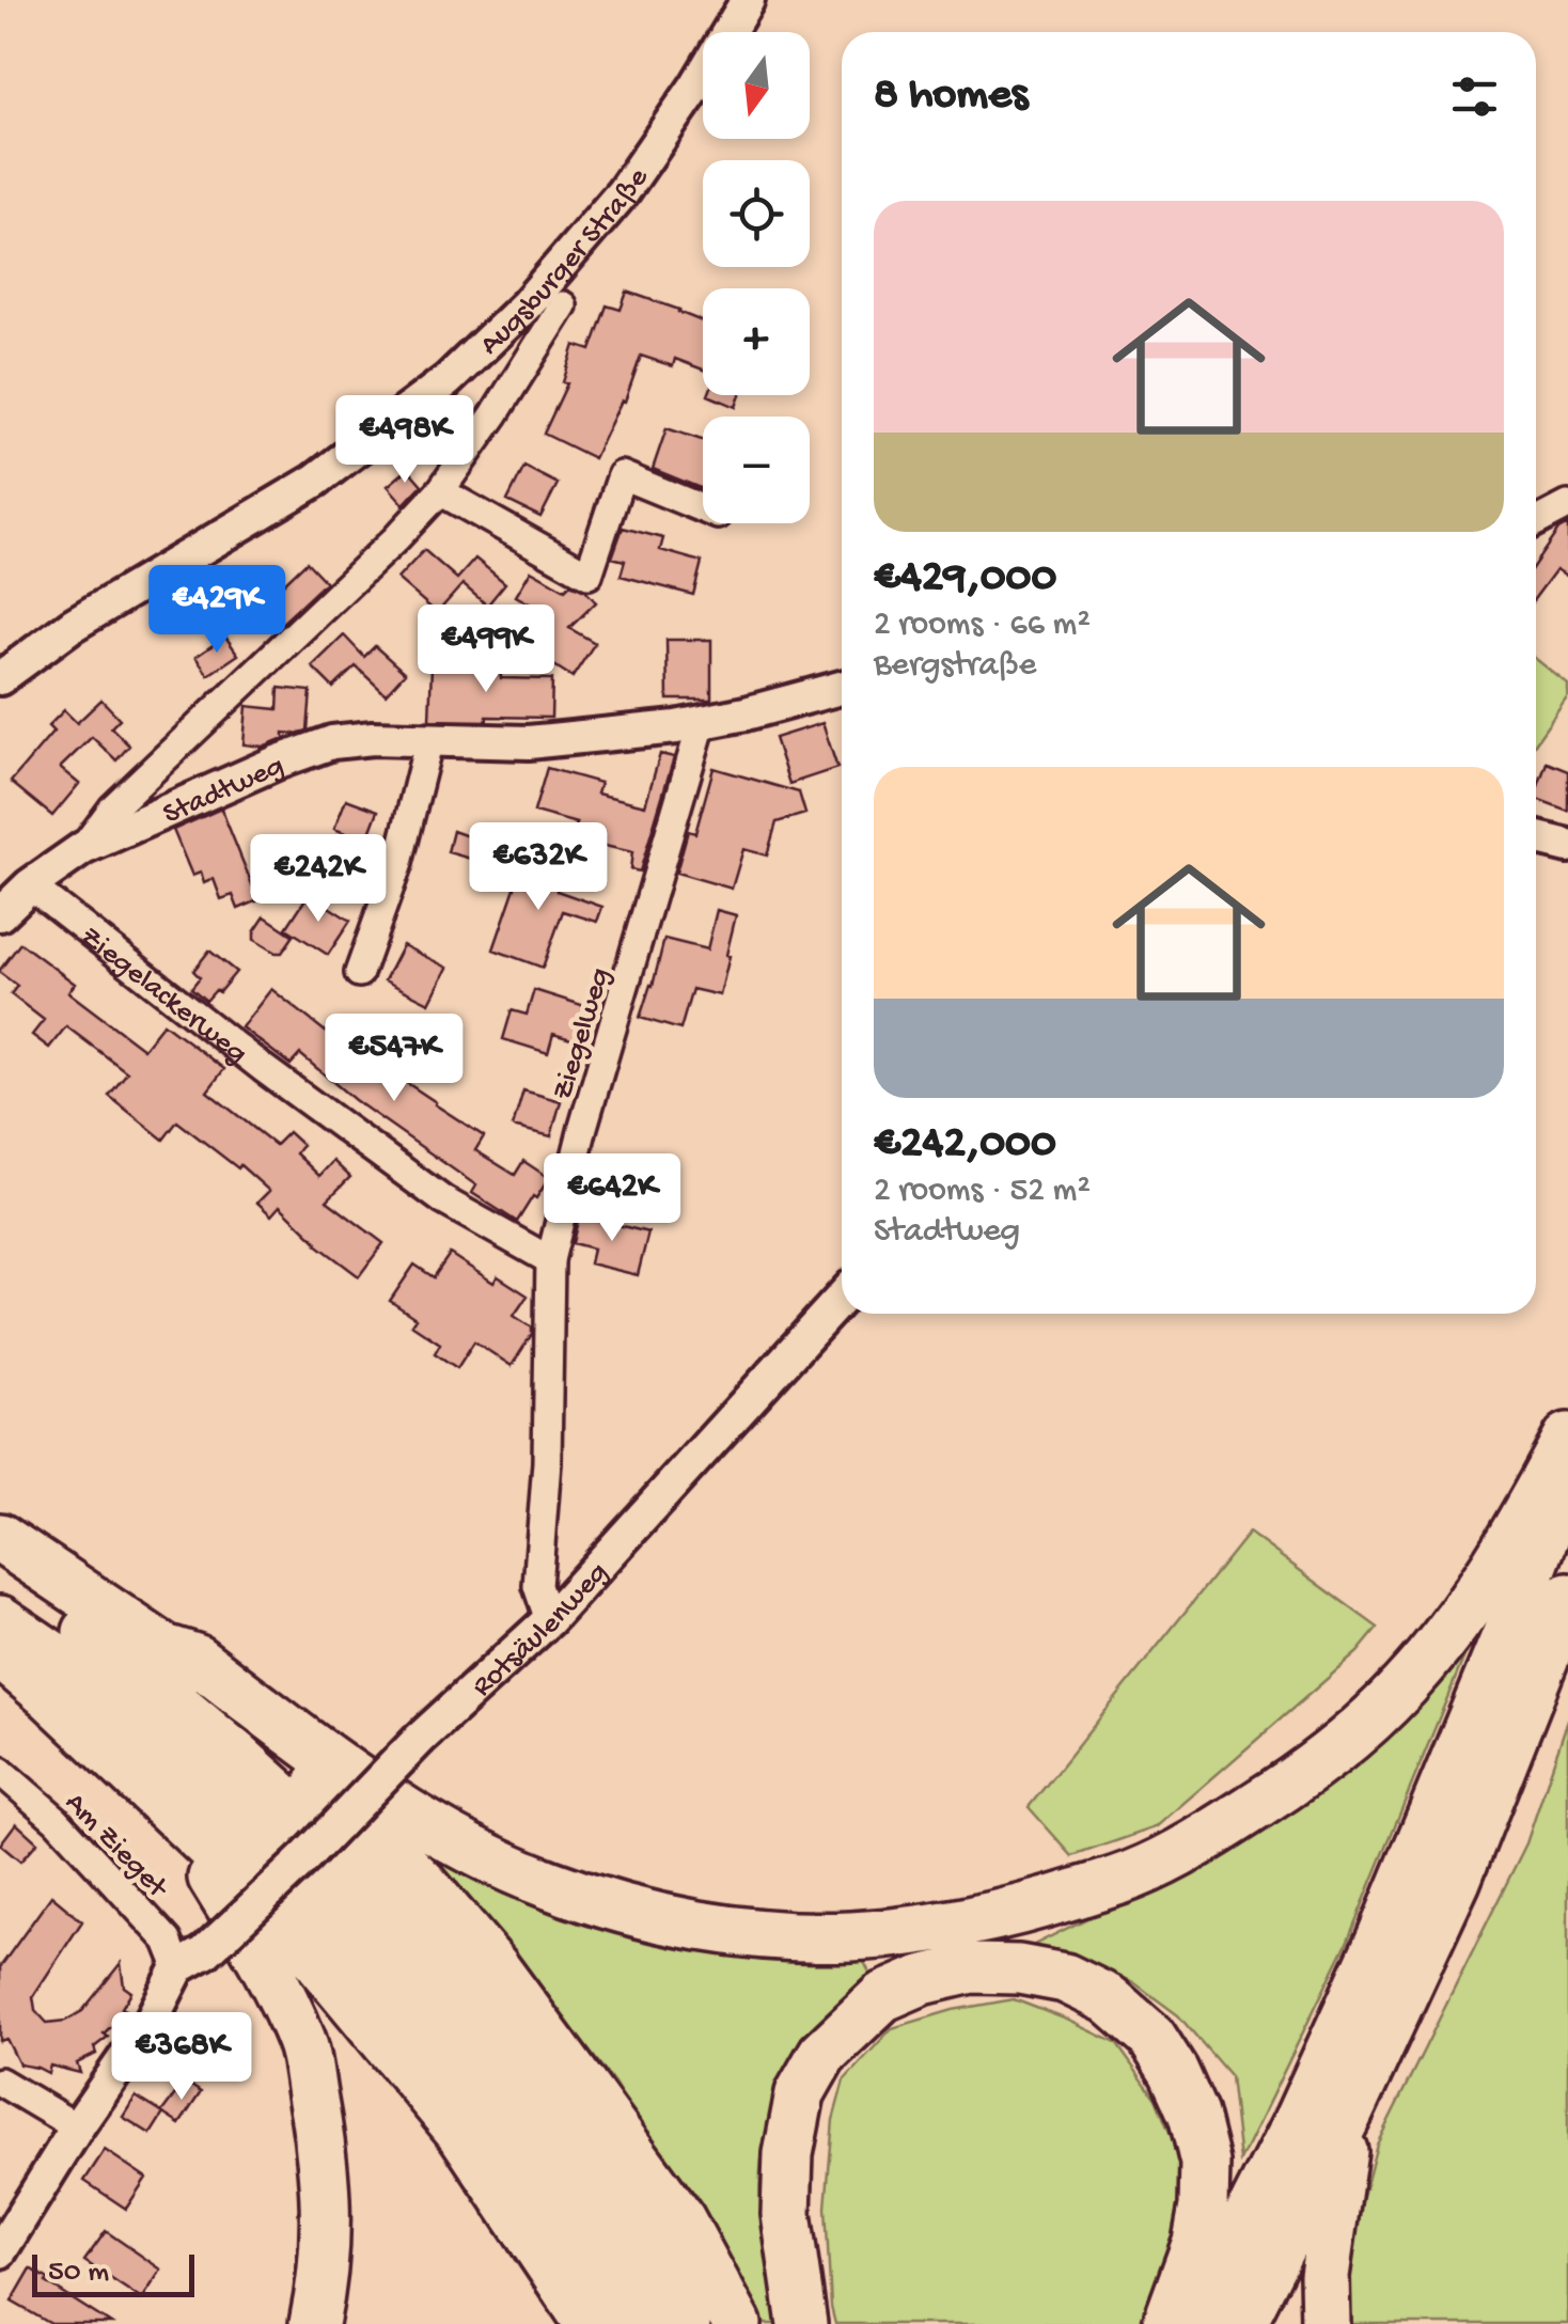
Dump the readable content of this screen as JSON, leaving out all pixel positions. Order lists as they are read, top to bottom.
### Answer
{
  "streets": {
    "street": [
      "Augsburger Straße",
      "Stadtweg",
      "Ziegelackerweg",
      "Ziegelweg",
      "Rotsäulenweg",
      "Am Zieget"
    ]
  },
  "crossings": [
    ["Stadtweg", "Ziegelackerweg"],
    ["Stadtweg", "Ziegelweg"],
    ["Ziegelackerweg", "Ziegelweg"],
    ["Ziegelweg", "Rotsäulenweg"],
    ["Rotsäulenweg", "Am Zieget"]
  ],
  "scale_bar": "50 m",
  "north": "bottom",
  "page": {
    "map_buttons": ["+", "−"],
    "heading": "8 homes",
    "list": [
      {
        "name": "€429,000",
        "note": "2 rooms · 66 m² · Bergstraße"
      },
      {
        "name": "€242,000",
        "note": "2 rooms · 52 m² · Stadtweg"
      }
    ],
    "price": [
      "€498K",
      "€429K",
      "€499K",
      "€632K",
      "€242K",
      "€547K",
      "€642K",
      "€368K"
    ],
    "scale": "50 m"
  }
}
